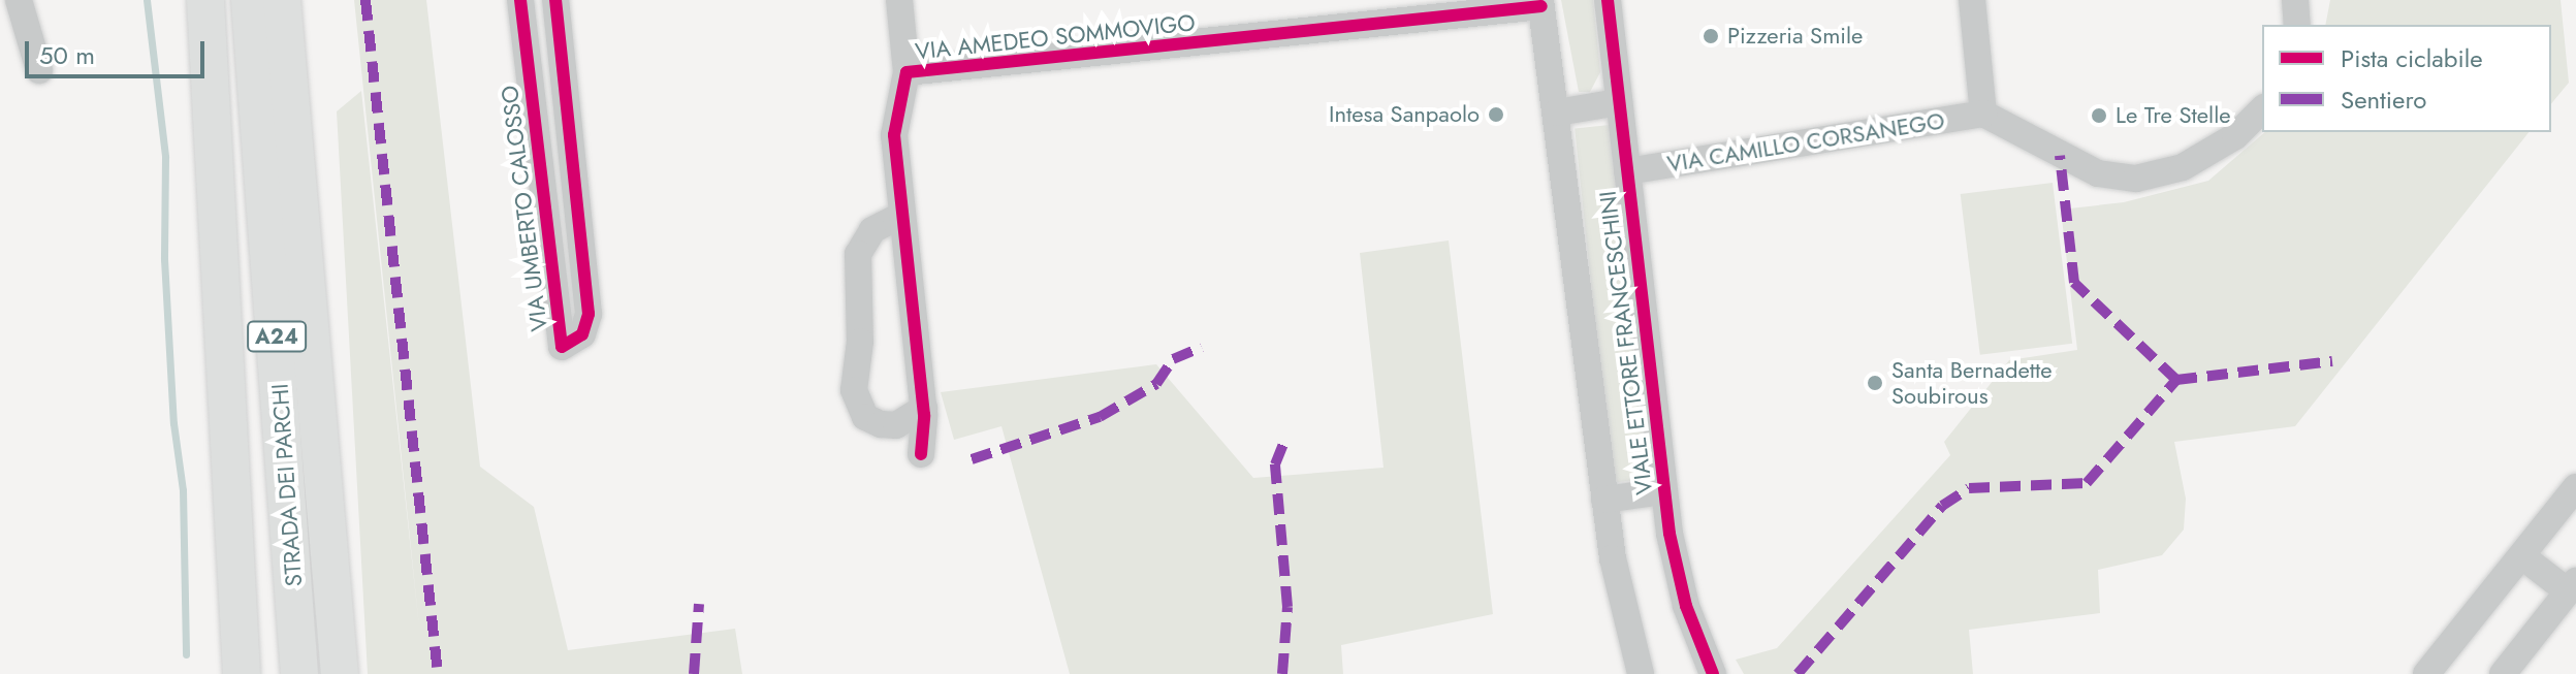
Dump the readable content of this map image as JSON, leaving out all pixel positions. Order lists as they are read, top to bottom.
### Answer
{
  "streets": {
    "highway": ["A24", "STRADA DEI PARCHI"],
    "street": [
      "VIA AMEDEO SOMMOVIGO",
      "VIA CAMILLO CORSANEGO",
      "VIA UMBERTO CALOSSO",
      "VIALE ETTORE FRANCESCHINI"
    ]
  },
  "crossings": [
    ["VIA AMEDEO SOMMOVIGO", "VIALE ETTORE FRANCESCHINI"],
    ["VIA CAMILLO CORSANEGO", "VIALE ETTORE FRANCESCHINI"]
  ],
  "places": [
    "Pizzeria Smile",
    "Intesa Sanpaolo",
    "Le Tre Stelle",
    "Santa Bernadette Soubirous"
  ],
  "legend": ["Pista ciclabile", "Sentiero"],
  "scale_bar": "50 m"
}
